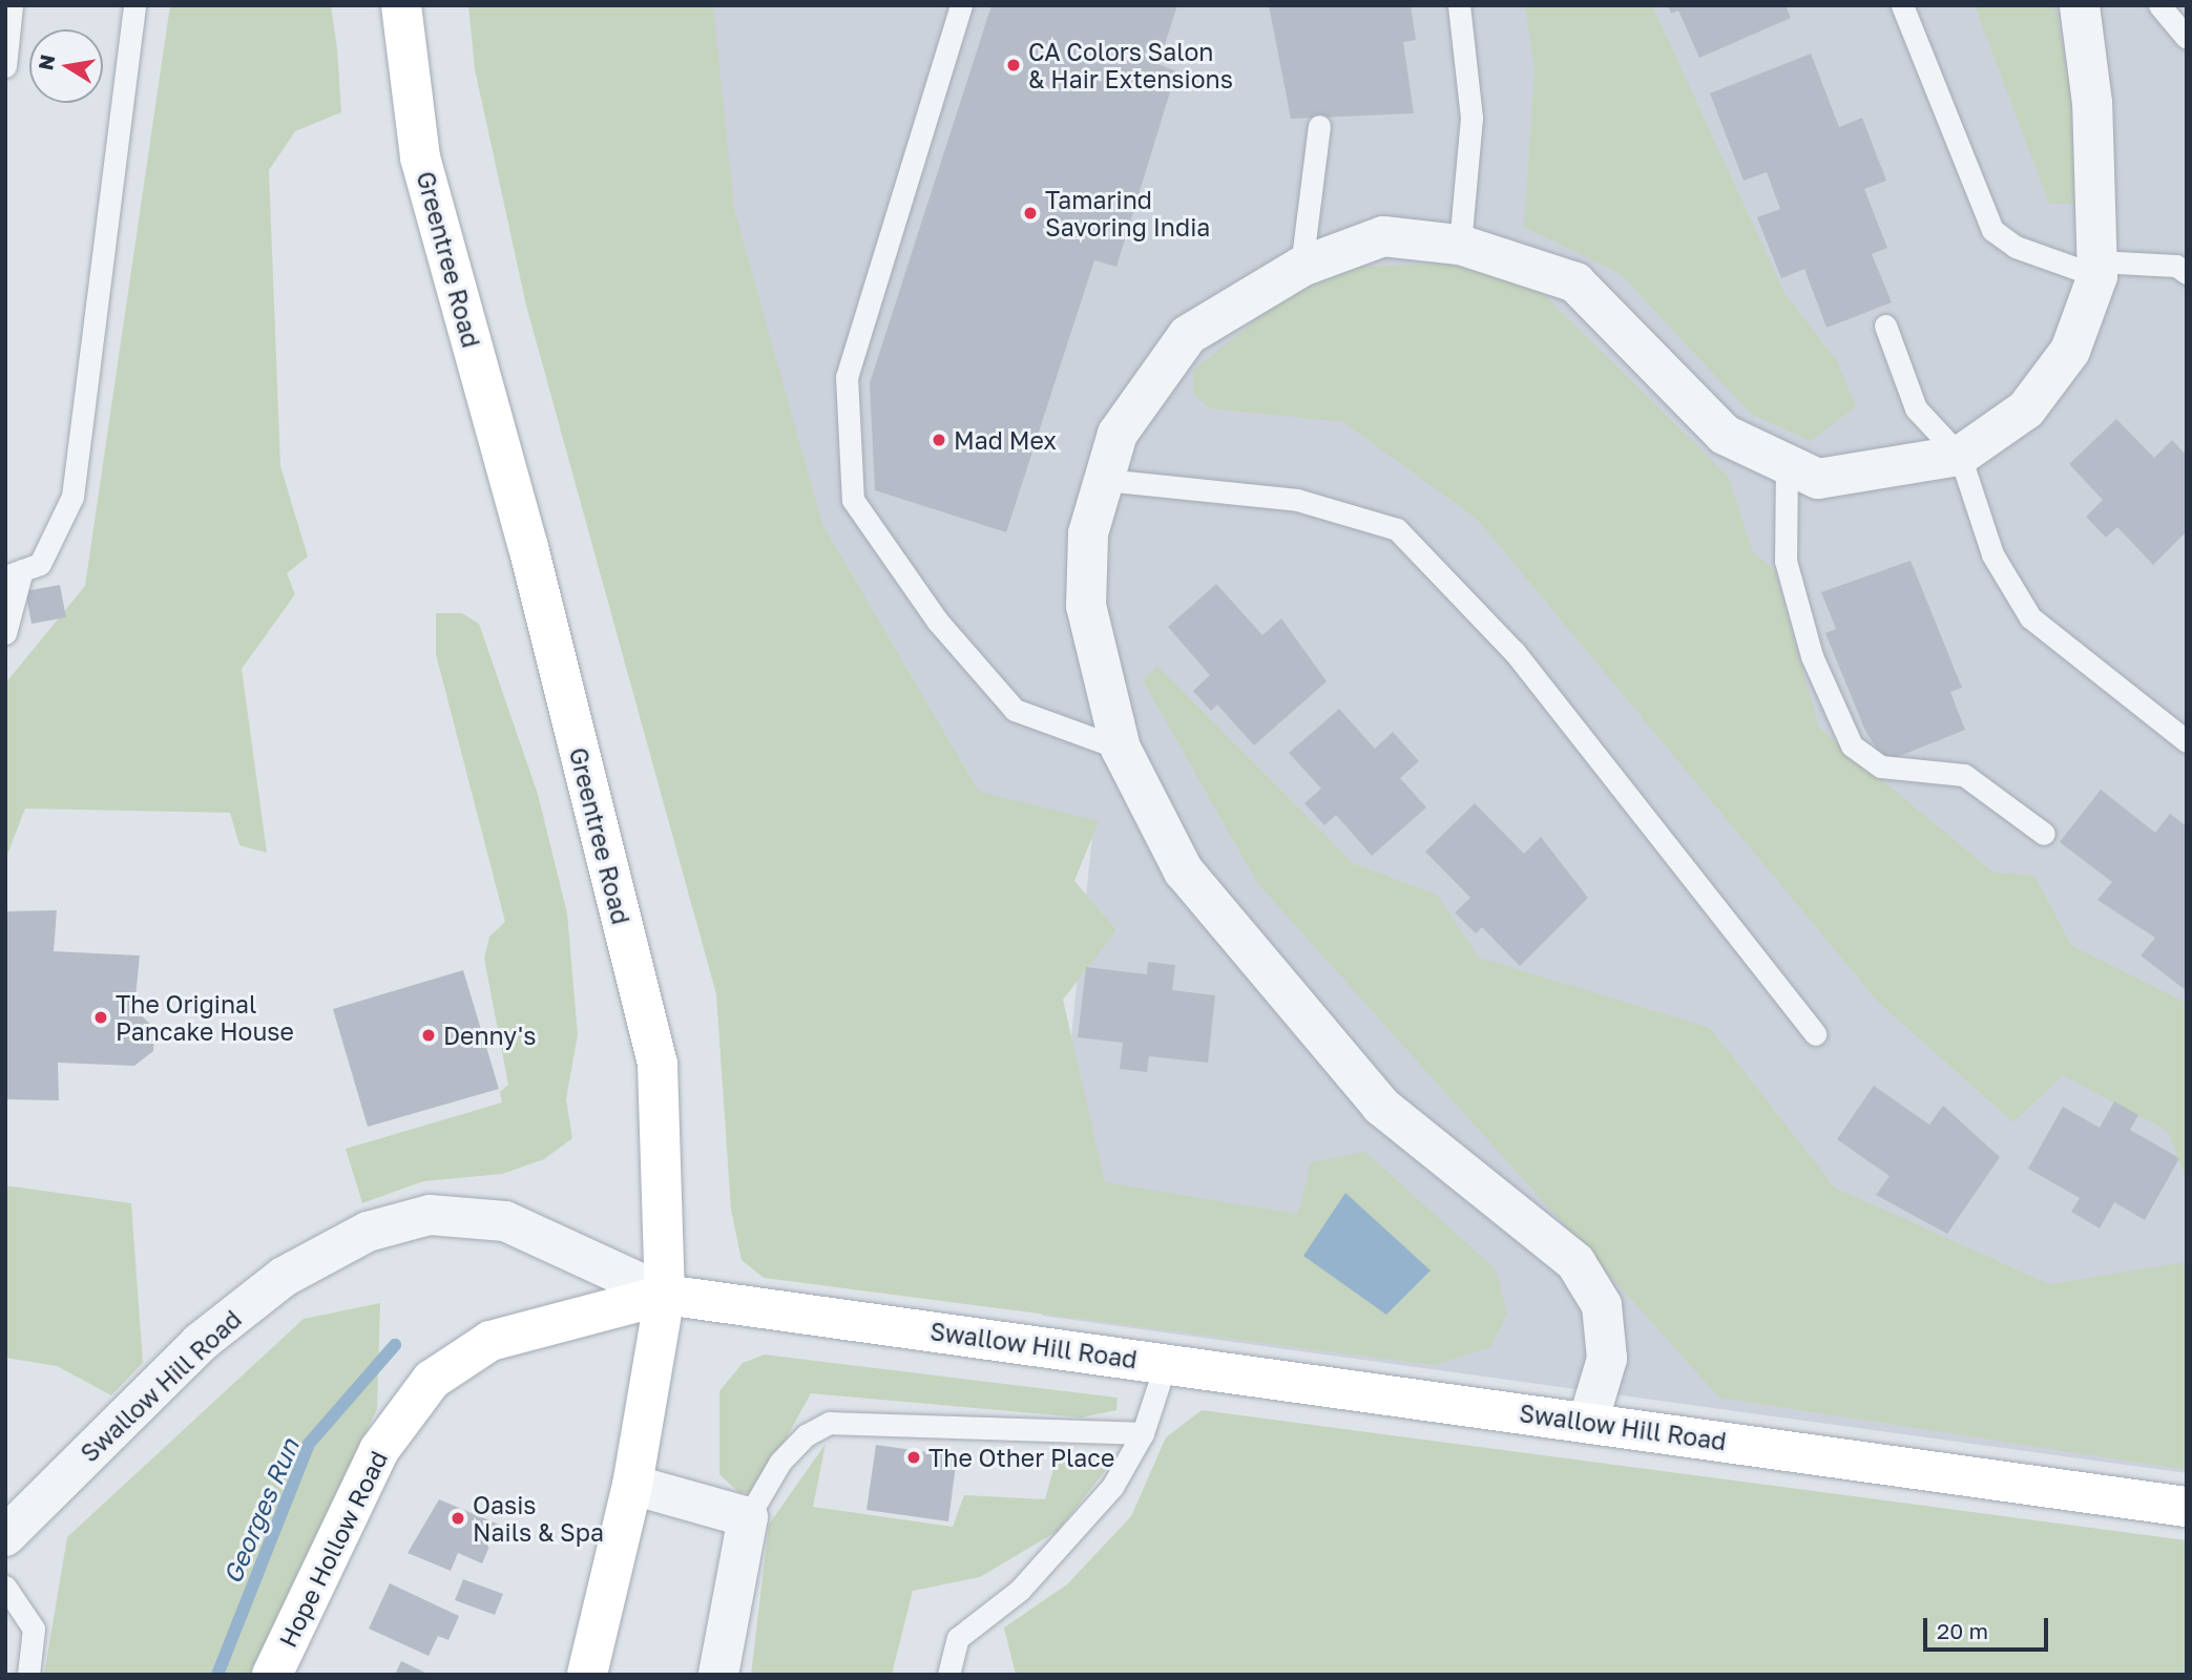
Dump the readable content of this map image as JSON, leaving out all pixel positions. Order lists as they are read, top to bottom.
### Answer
{
  "streets": {
    "main road": ["Greentree Road", "Swallow Hill Road", "Hope Hollow Road"]
  },
  "crossings": [
    ["Greentree Road", "Swallow Hill Road"],
    ["Greentree Road", "Hope Hollow Road"],
    ["Swallow Hill Road", "Hope Hollow Road"]
  ],
  "water": ["Georges Run"],
  "places": [
    "CA Colors Salon & Hair Extensions",
    "Tamarind Savoring India",
    "Mad Mex",
    "The Original Pancake House",
    "Denny's",
    "The Other Place",
    "Oasis Nails & Spa"
  ],
  "scale_bar": "20 m",
  "north": "left"
}
